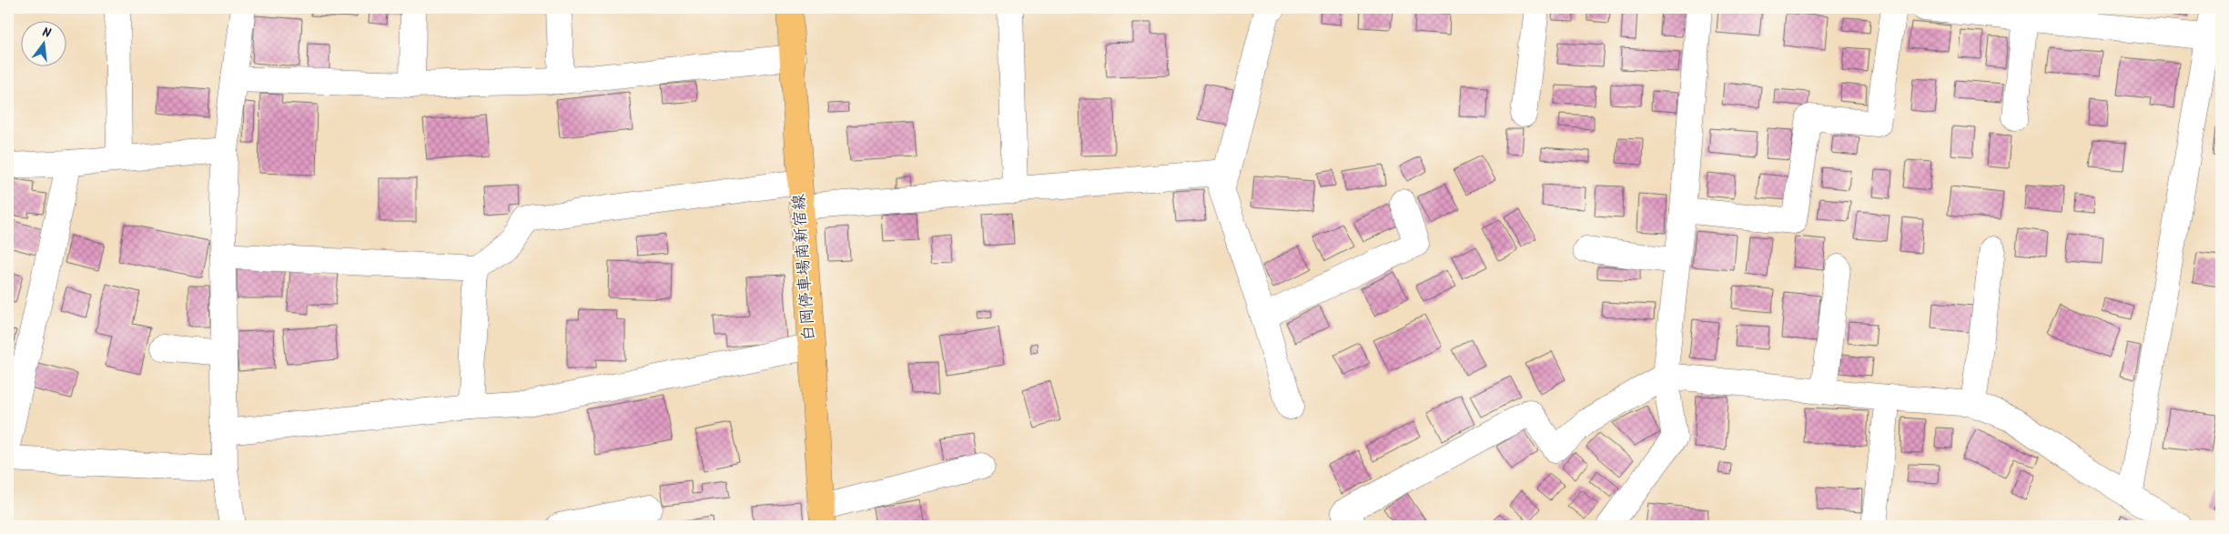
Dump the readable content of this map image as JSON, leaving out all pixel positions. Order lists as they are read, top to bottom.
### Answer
{
  "streets": {
    "main road": ["白岡停車場南新宿線"]
  },
  "north": "top"
}
